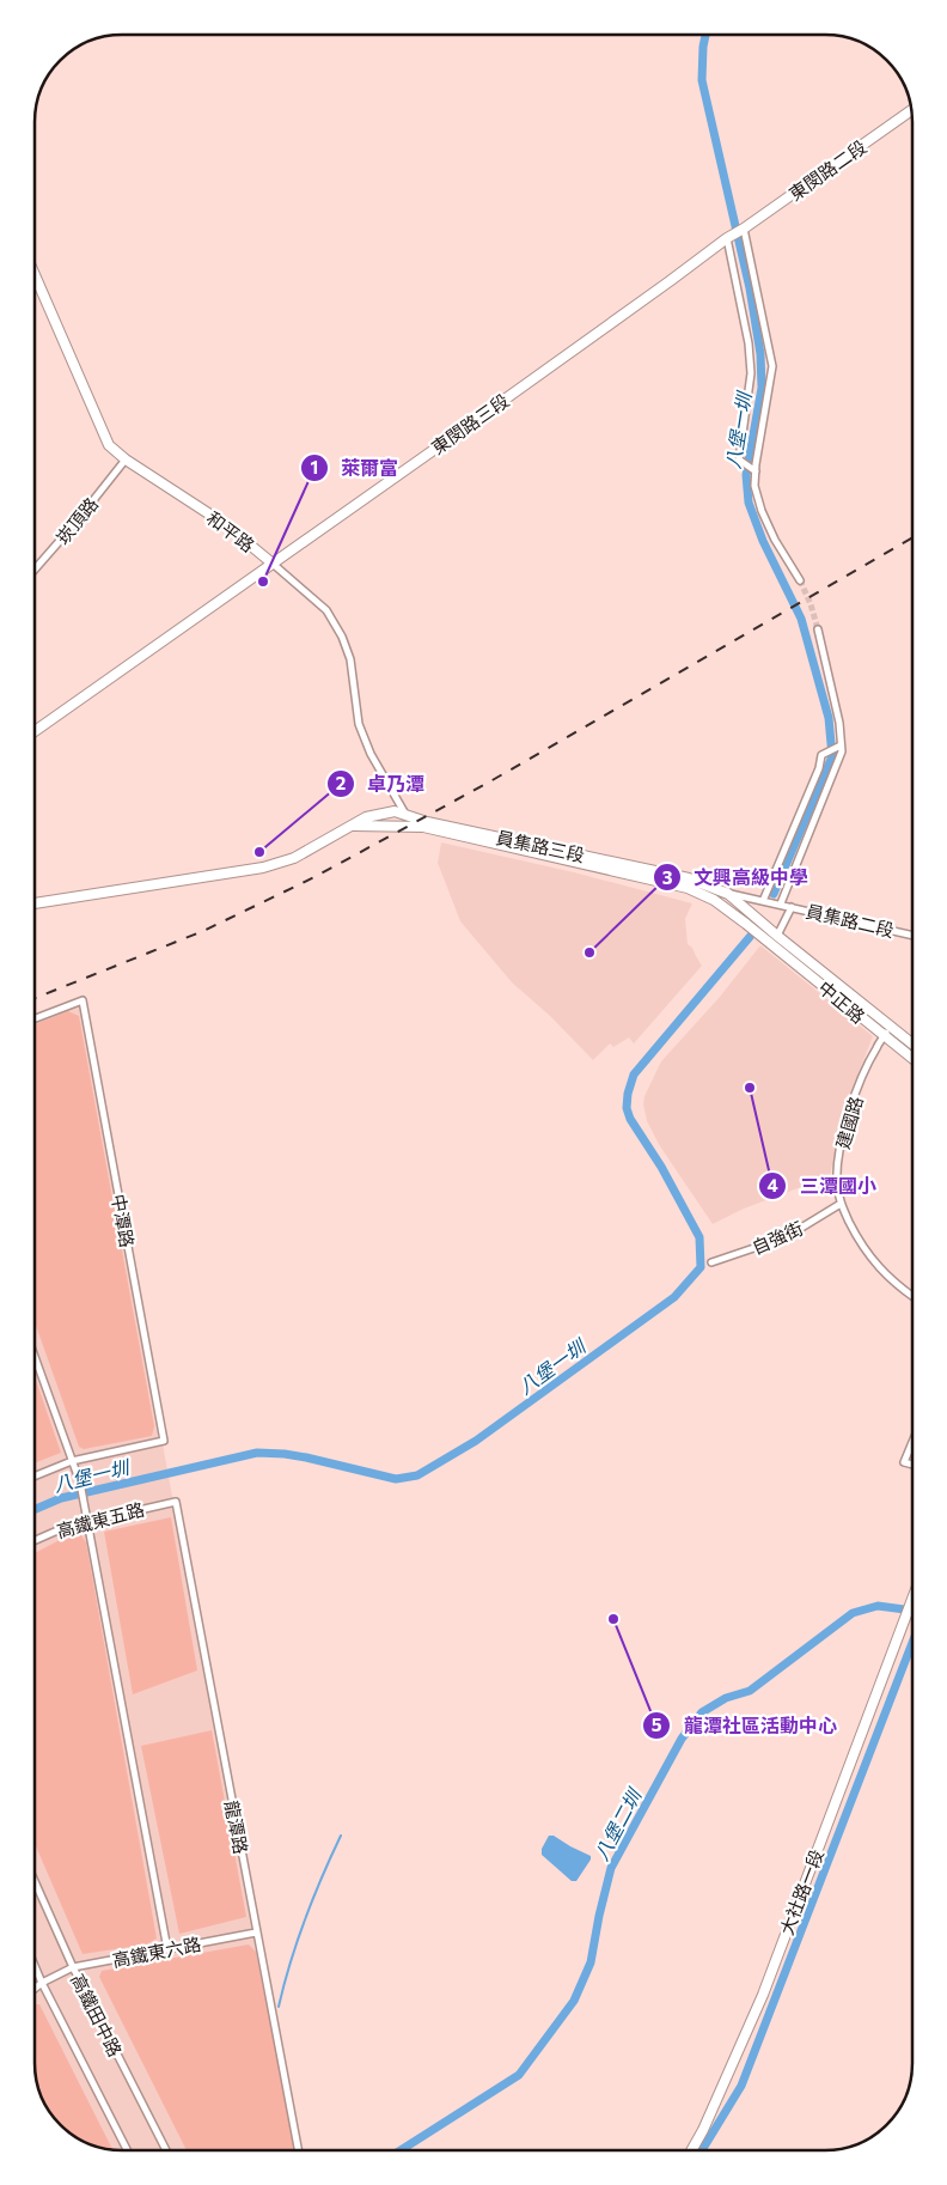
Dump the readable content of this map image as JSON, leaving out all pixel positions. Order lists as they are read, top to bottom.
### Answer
{
  "streets": {
    "street": [
      "東閔路二段",
      "東閔路三段",
      "崁頂路",
      "和平路",
      "員集路三段",
      "員集路二段",
      "中正路",
      "建國路",
      "中潭路",
      "自強街",
      "高鐵東五路",
      "龍潭路",
      "大社路一段",
      "高鐵東六路",
      "高鐵田中路"
    ]
  },
  "crossings": [
    ["東閔路二段", "東閔路三段"],
    ["東閔路三段", "和平路"],
    ["崁頂路", "和平路"],
    ["和平路", "員集路三段"],
    ["中正路", "建國路"],
    ["建國路", "自強街"],
    ["高鐵東五路", "龍潭路"],
    ["龍潭路", "高鐵東六路"],
    ["高鐵東六路", "高鐵田中路"]
  ],
  "water": ["八堡一圳", "八堡二圳"],
  "places": [
    "萊爾富",
    "卓乃潭",
    "文興高級中學",
    "三潭國小",
    "龍潭社區活動中心"
  ]
}
